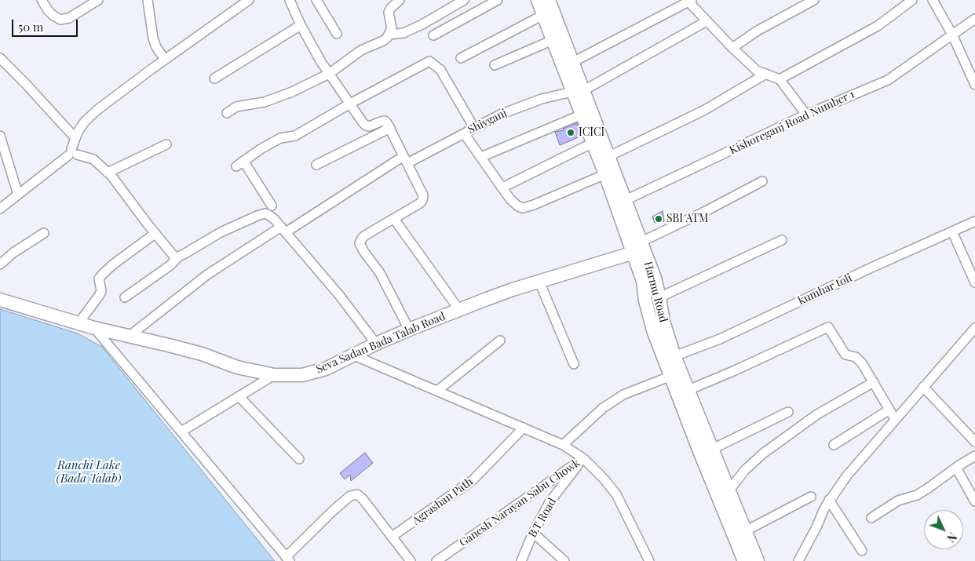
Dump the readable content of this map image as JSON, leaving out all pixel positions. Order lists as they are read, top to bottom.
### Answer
{
  "streets": {
    "main road": ["Harmu Road", "Seva Sadan Bada Talab Road"],
    "street": [
      "Shivganj",
      "Kishoreganj Road Number 1",
      "kumhar toli",
      "Agrashan Path",
      "Ganesh Narayan Sabu Chowk",
      "B.T Road"
    ]
  },
  "crossings": [
    ["Shivganj", "Harmu Road"],
    ["Shivganj", "Seva Sadan Bada Talab Road"],
    ["Kishoreganj Road Number 1", "Harmu Road"],
    ["kumhar toli", "Harmu Road"],
    ["Harmu Road", "Seva Sadan Bada Talab Road"],
    ["Ganesh Narayan Sabu Chowk", "B.T Road"]
  ],
  "water": ["Ranchi Lake (Bada Talab)"],
  "places": ["ICICI", "SBI ATM"],
  "scale_bar": "50 m",
  "north": "bottom right"
}
